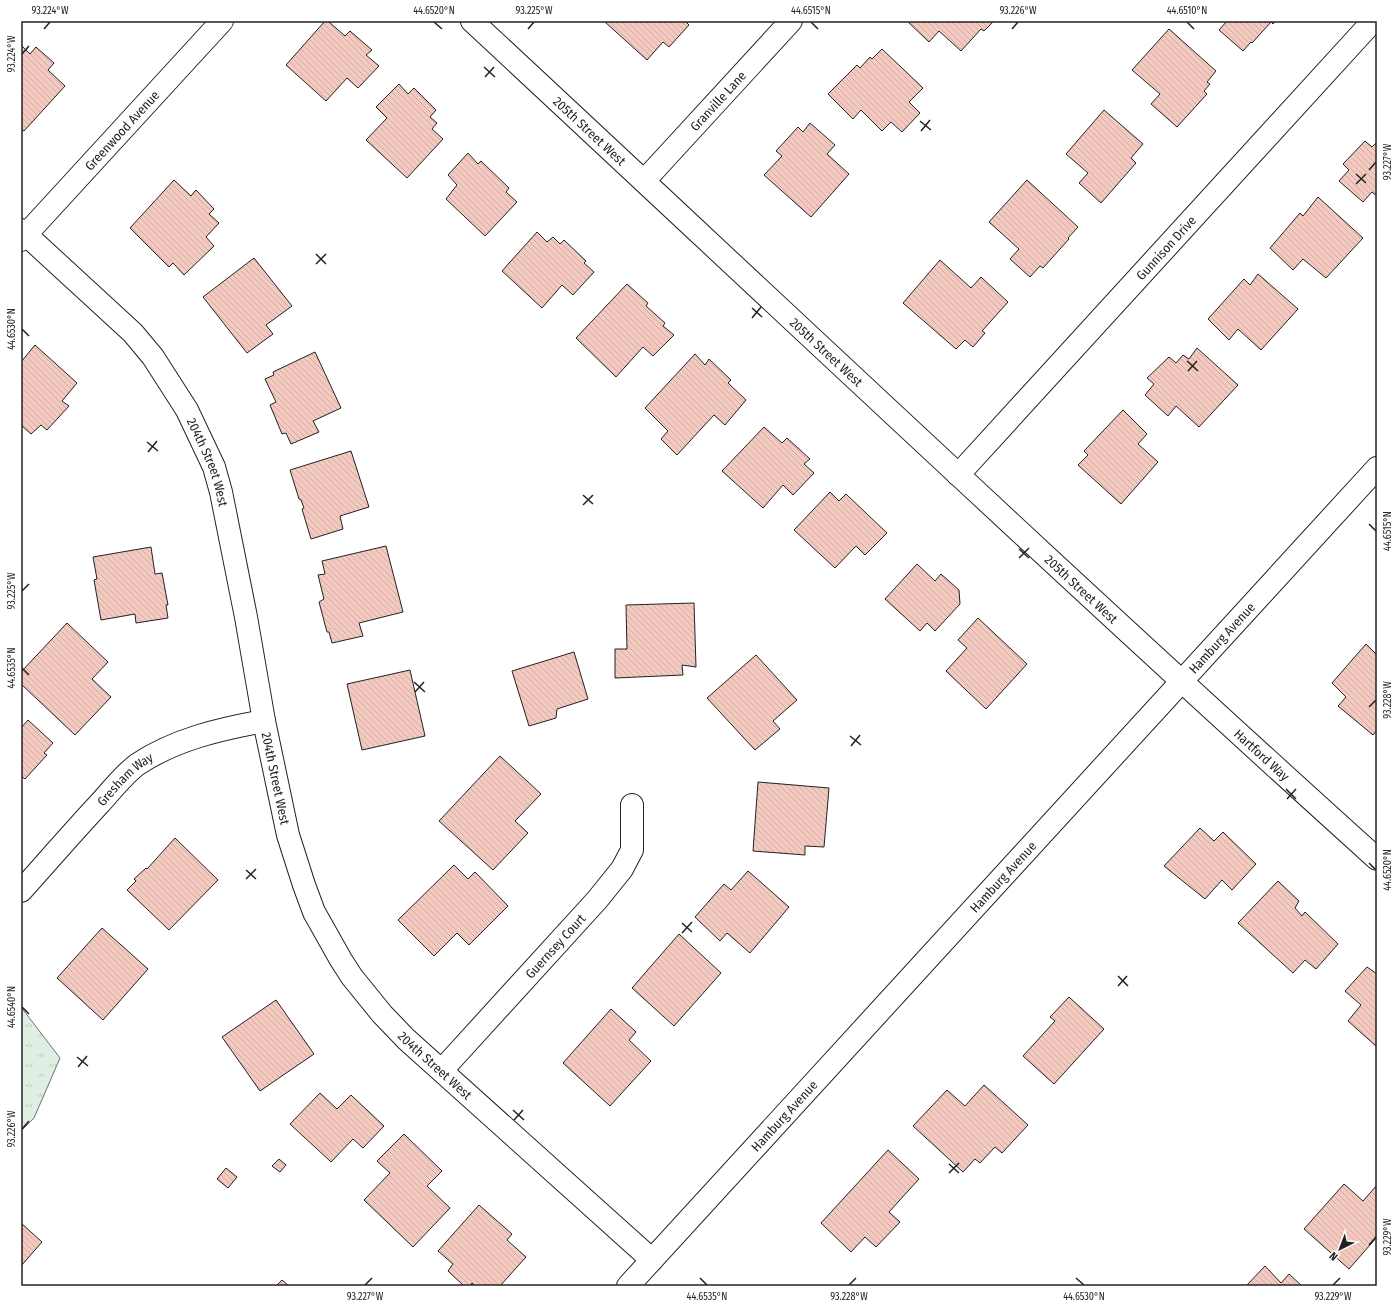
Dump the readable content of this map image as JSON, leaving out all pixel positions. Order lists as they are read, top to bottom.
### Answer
{
  "streets": {
    "street": [
      "Granville Lane",
      "Greenwood Avenue",
      "205th Street West",
      "Gunnison Drive",
      "204th Street West",
      "Hamburg Avenue",
      "Hartford Way",
      "Gresham Way",
      "Guernsey Court"
    ]
  },
  "crossings": [
    ["Granville Lane", "205th Street West"],
    ["Greenwood Avenue", "204th Street West"],
    ["205th Street West", "Gunnison Drive"],
    ["205th Street West", "Hamburg Avenue"],
    ["205th Street West", "Hartford Way"],
    ["204th Street West", "Hamburg Avenue"],
    ["204th Street West", "Gresham Way"],
    ["204th Street West", "Guernsey Court"],
    ["Hamburg Avenue", "Hartford Way"]
  ],
  "north": "bottom left",
  "coordinates": [
    "93.224°W",
    "44.6520°N",
    "93.225°W",
    "44.6515°N",
    "93.226°W",
    "44.6510°N",
    "93.227°W",
    "44.6530°N",
    "44.6535°N",
    "93.228°W",
    "44.6540°N",
    "93.229°W"
  ]
}
